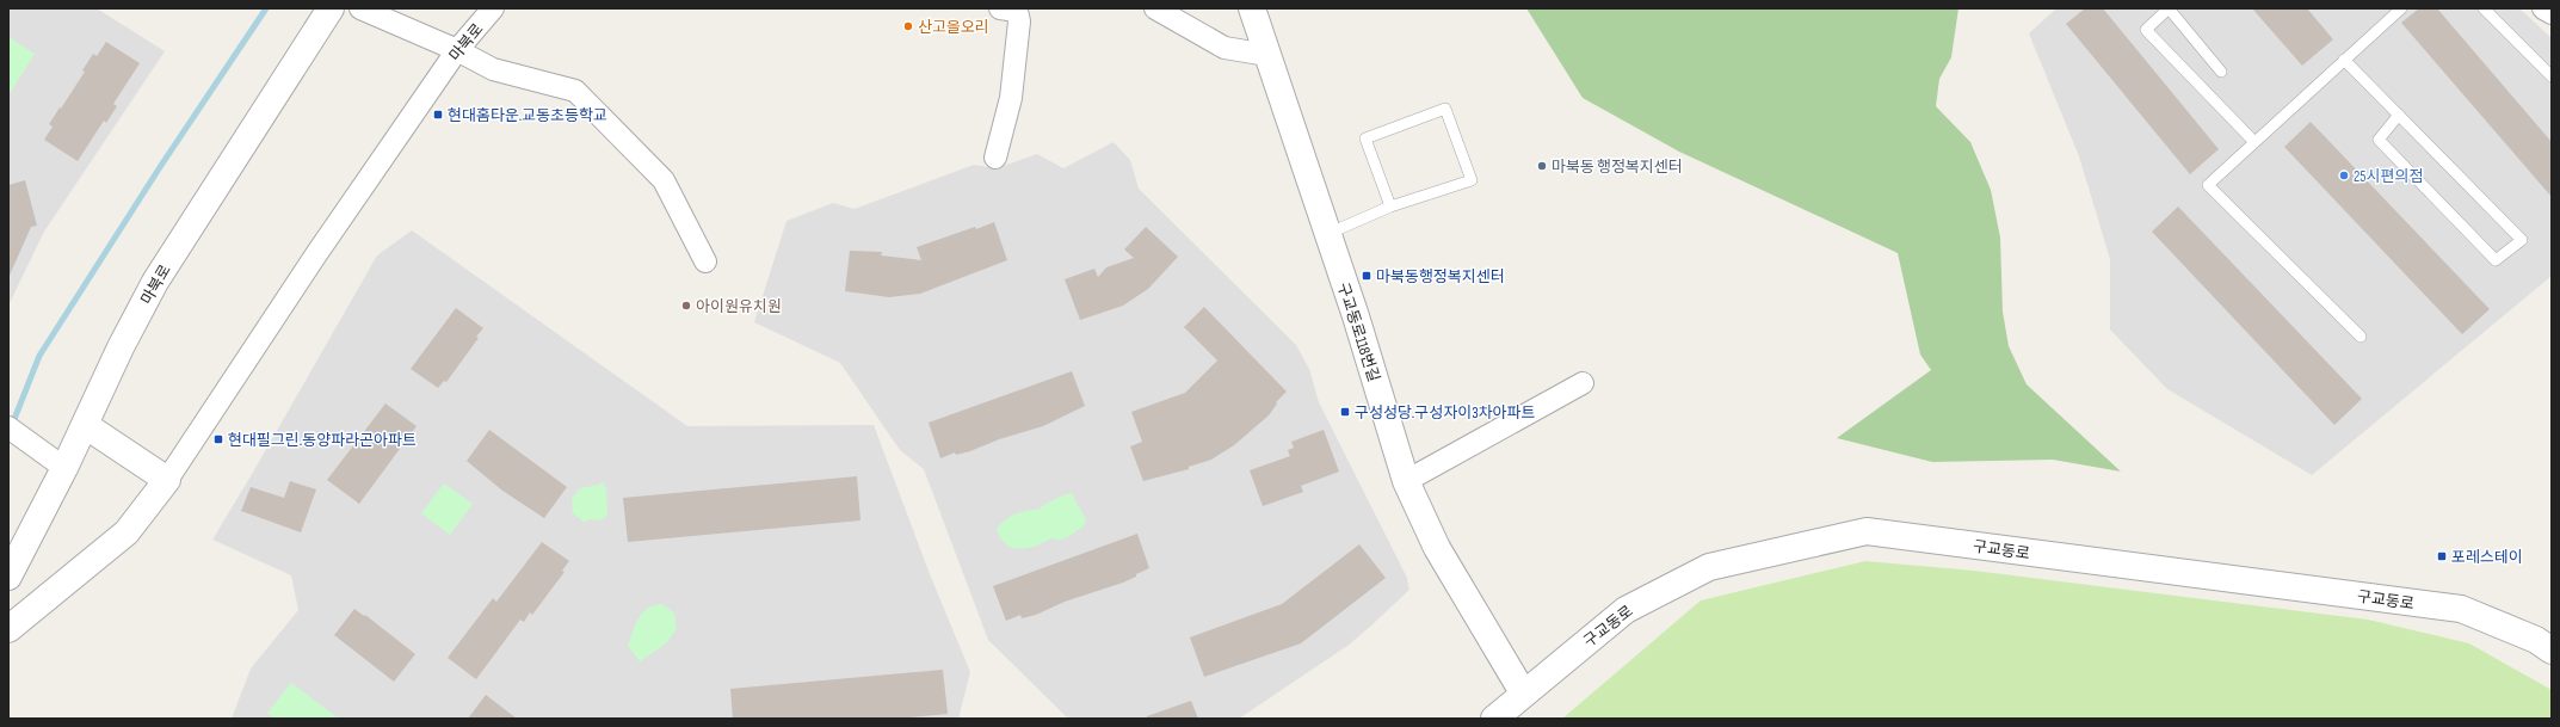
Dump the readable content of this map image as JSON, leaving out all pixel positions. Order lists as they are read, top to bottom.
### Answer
{
  "streets": {
    "street": ["마북로", "구교동로118번길", "구교동로"]
  },
  "crossings": [
    ["구교동로118번길", "구교동로"]
  ],
  "places": {
    "other": [
      "산고을오리",
      "마북동 행정복지센터",
      "25시편의점",
      "아이원유치원"
    ],
    "transit": [
      "현대홈타운.교동초등학교",
      "마북동행정복지센터",
      "구성성당.구성자이3차아파트",
      "현대필그린.동양파라곤아파트",
      "포레스테이"
    ]
  }
}
